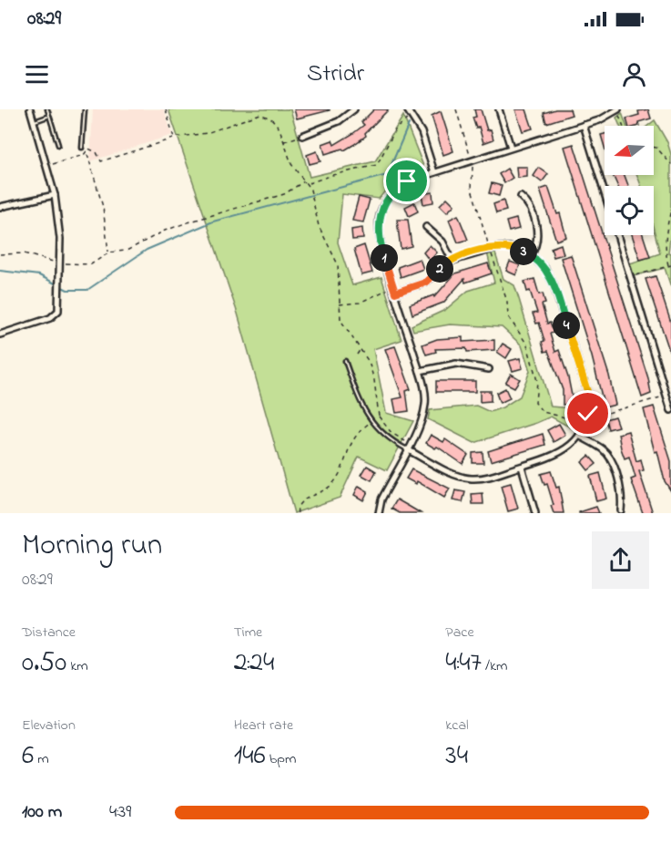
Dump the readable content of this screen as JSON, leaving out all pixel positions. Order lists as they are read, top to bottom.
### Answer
{
  "north": "left",
  "page": {
    "status": "08:29",
    "header": "Stridr",
    "pins": [
      "3",
      "1",
      "2",
      "4"
    ],
    "heading": ["Morning run", "08:29"],
    "stats": [
      ["Distance", "0.50 km"],
      ["Time", "2:24"],
      ["Pace", "4:47 /km"],
      ["Elevation", "6 m"],
      ["Heart rate", "146 bpm"],
      ["kcal", "34"]
    ],
    "list": [
      {
        "name": "100 m",
        "note": "4:39"
      }
    ]
  }
}
